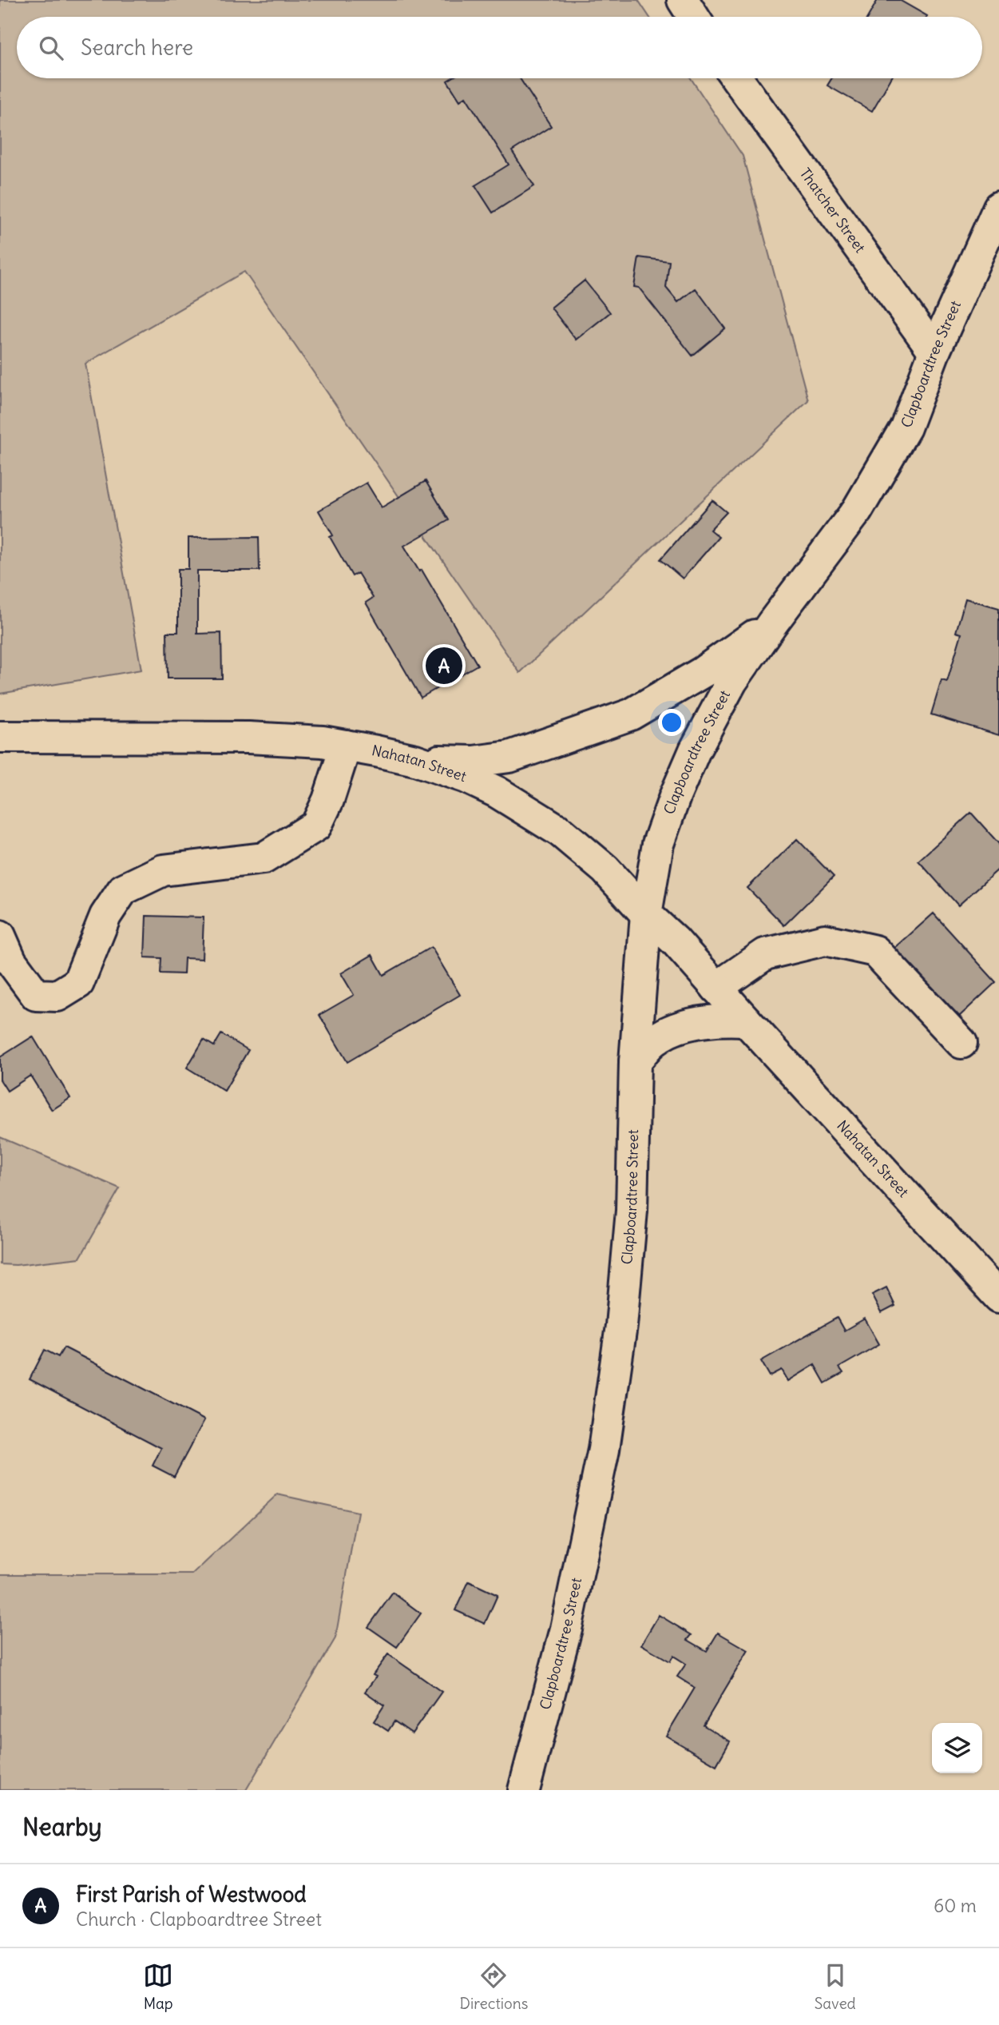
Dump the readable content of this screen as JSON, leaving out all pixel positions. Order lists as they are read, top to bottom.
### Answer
{
  "streets": {
    "main road": ["Thatcher Street", "Clapboardtree Street", "Nahatan Street"]
  },
  "crossings": [
    ["Thatcher Street", "Clapboardtree Street"],
    ["Clapboardtree Street", "Nahatan Street"]
  ],
  "page": {
    "search": "Search here",
    "pins": "A",
    "heading": "Nearby",
    "list": [
      {
        "mark": "A",
        "name": "First Parish of Westwood",
        "note": "Church · Clapboardtree Street",
        "value": "60 m"
      }
    ],
    "nav": ["Map", "Directions", "Saved"]
  }
}
